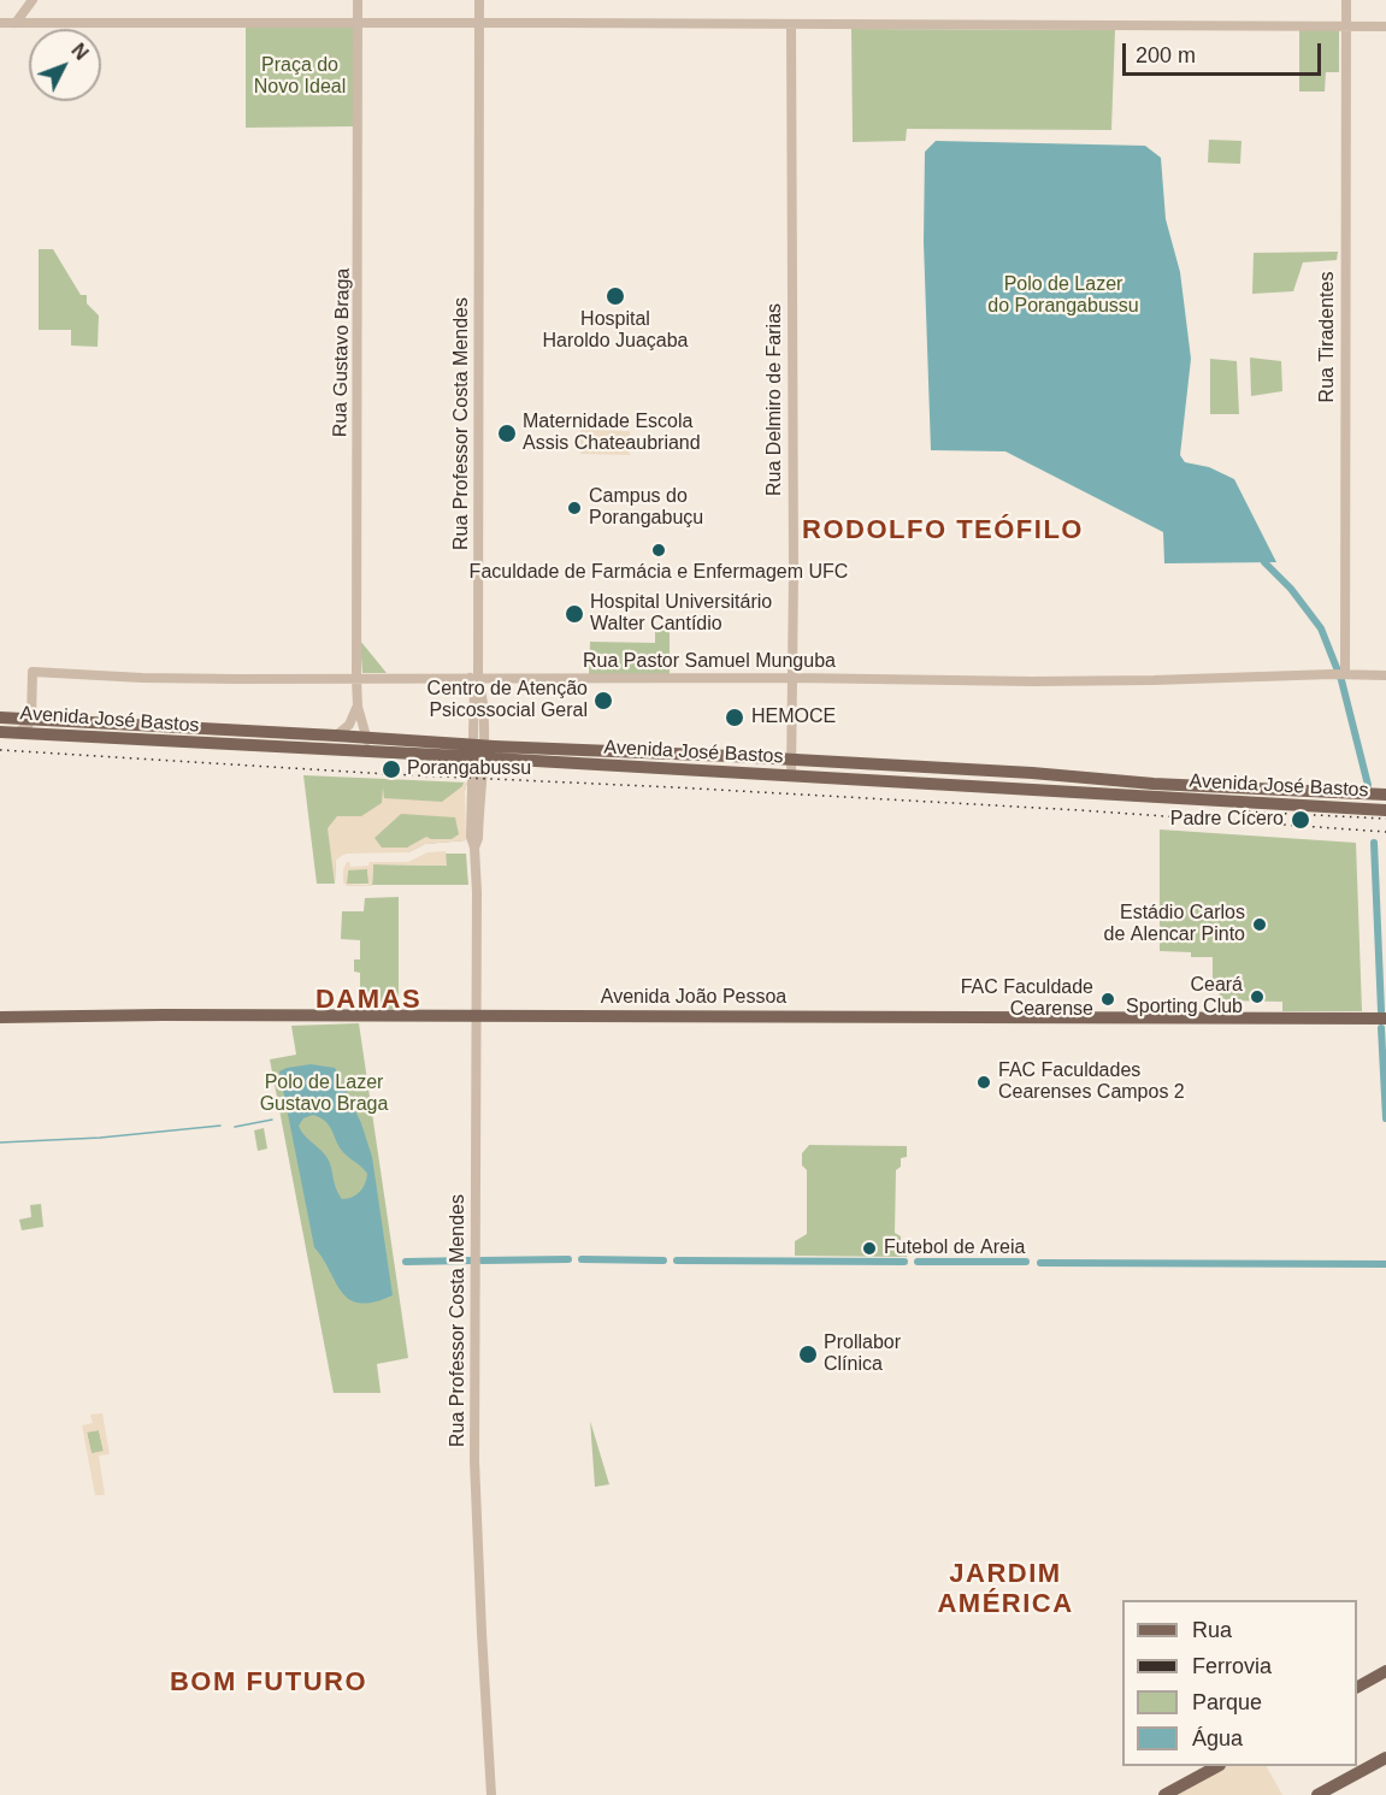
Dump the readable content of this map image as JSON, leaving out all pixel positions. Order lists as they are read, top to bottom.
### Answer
{
  "streets": {
    "main road": ["Avenida José Bastos", "Avenida João Pessoa"],
    "street": [
      "Rua Tiradentes",
      "Rua Gustavo Braga",
      "Rua Delmiro de Farias",
      "Rua Professor Costa Mendes",
      "Rua Pastor Samuel Munguba"
    ]
  },
  "crossings": [
    ["Rua Tiradentes", "Rua Pastor Samuel Munguba"],
    ["Rua Gustavo Braga", "Rua Pastor Samuel Munguba"],
    ["Rua Gustavo Braga", "Avenida José Bastos"],
    ["Rua Delmiro de Farias", "Rua Pastor Samuel Munguba"],
    ["Rua Delmiro de Farias", "Avenida José Bastos"],
    ["Rua Professor Costa Mendes", "Rua Pastor Samuel Munguba"],
    ["Rua Professor Costa Mendes", "Avenida João Pessoa"],
    ["Rua Pastor Samuel Munguba", "Avenida José Bastos"]
  ],
  "districts": [
    "RODOLFO TEÓFILO",
    "DAMAS",
    "JARDIM AMÉRICA",
    "BOM FUTURO"
  ],
  "parks": ["Praça do Novo Ideal", "Polo de Lazer do Porangabussu", "Polo de Lazer Gustavo Braga"],
  "places": [
    "Hospital Haroldo Juaçaba",
    "Maternidade Escola Assis Chateaubriand",
    "Campus do Porangabuçu",
    "Faculdade de Farmácia e Enfermagem UFC",
    "Hospital Universitário Walter Cantídio",
    "Centro de Atenção Psicossocial Geral",
    "HEMOCE",
    "Porangabussu",
    "Padre Cícero",
    "Estádio Carlos de Alencar Pinto",
    "Ceará Sporting Club",
    "FAC Faculdade Cearense",
    "FAC Faculdades Cearenses Campos 2",
    "Futebol de Areia",
    "Prollabor Clínica"
  ],
  "legend": [
    "Rua",
    "Ferrovia",
    "Parque",
    "Água"
  ],
  "scale_bar": "200 m",
  "north": "top right"
}
